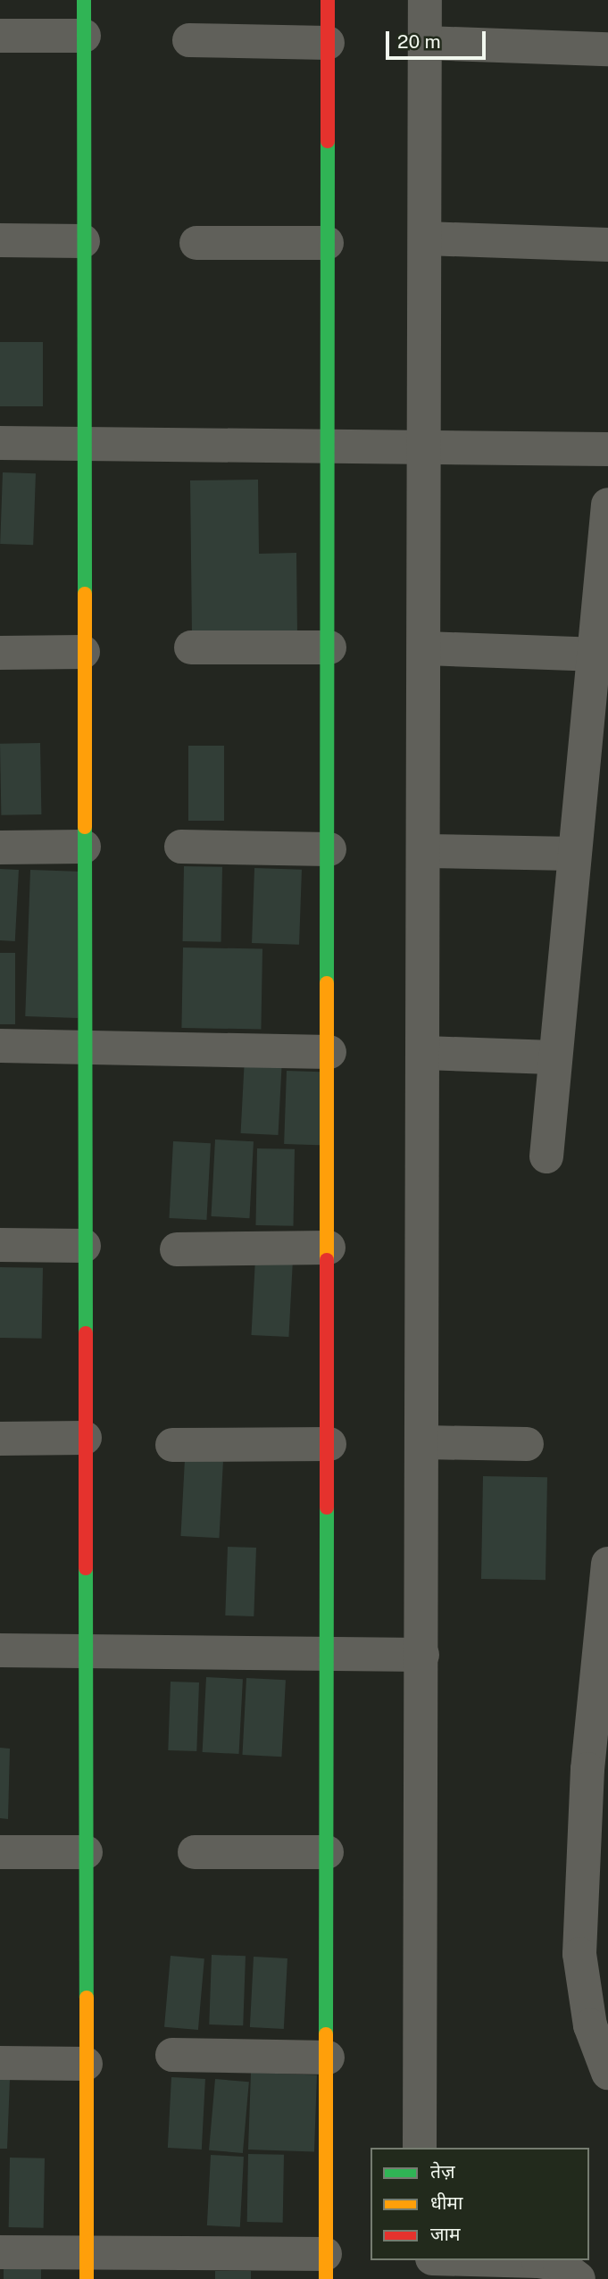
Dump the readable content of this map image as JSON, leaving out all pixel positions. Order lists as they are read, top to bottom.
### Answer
{
  "legend": ["तेज़", "धीमा", "जाम"],
  "scale_bar": "20 m"
}
